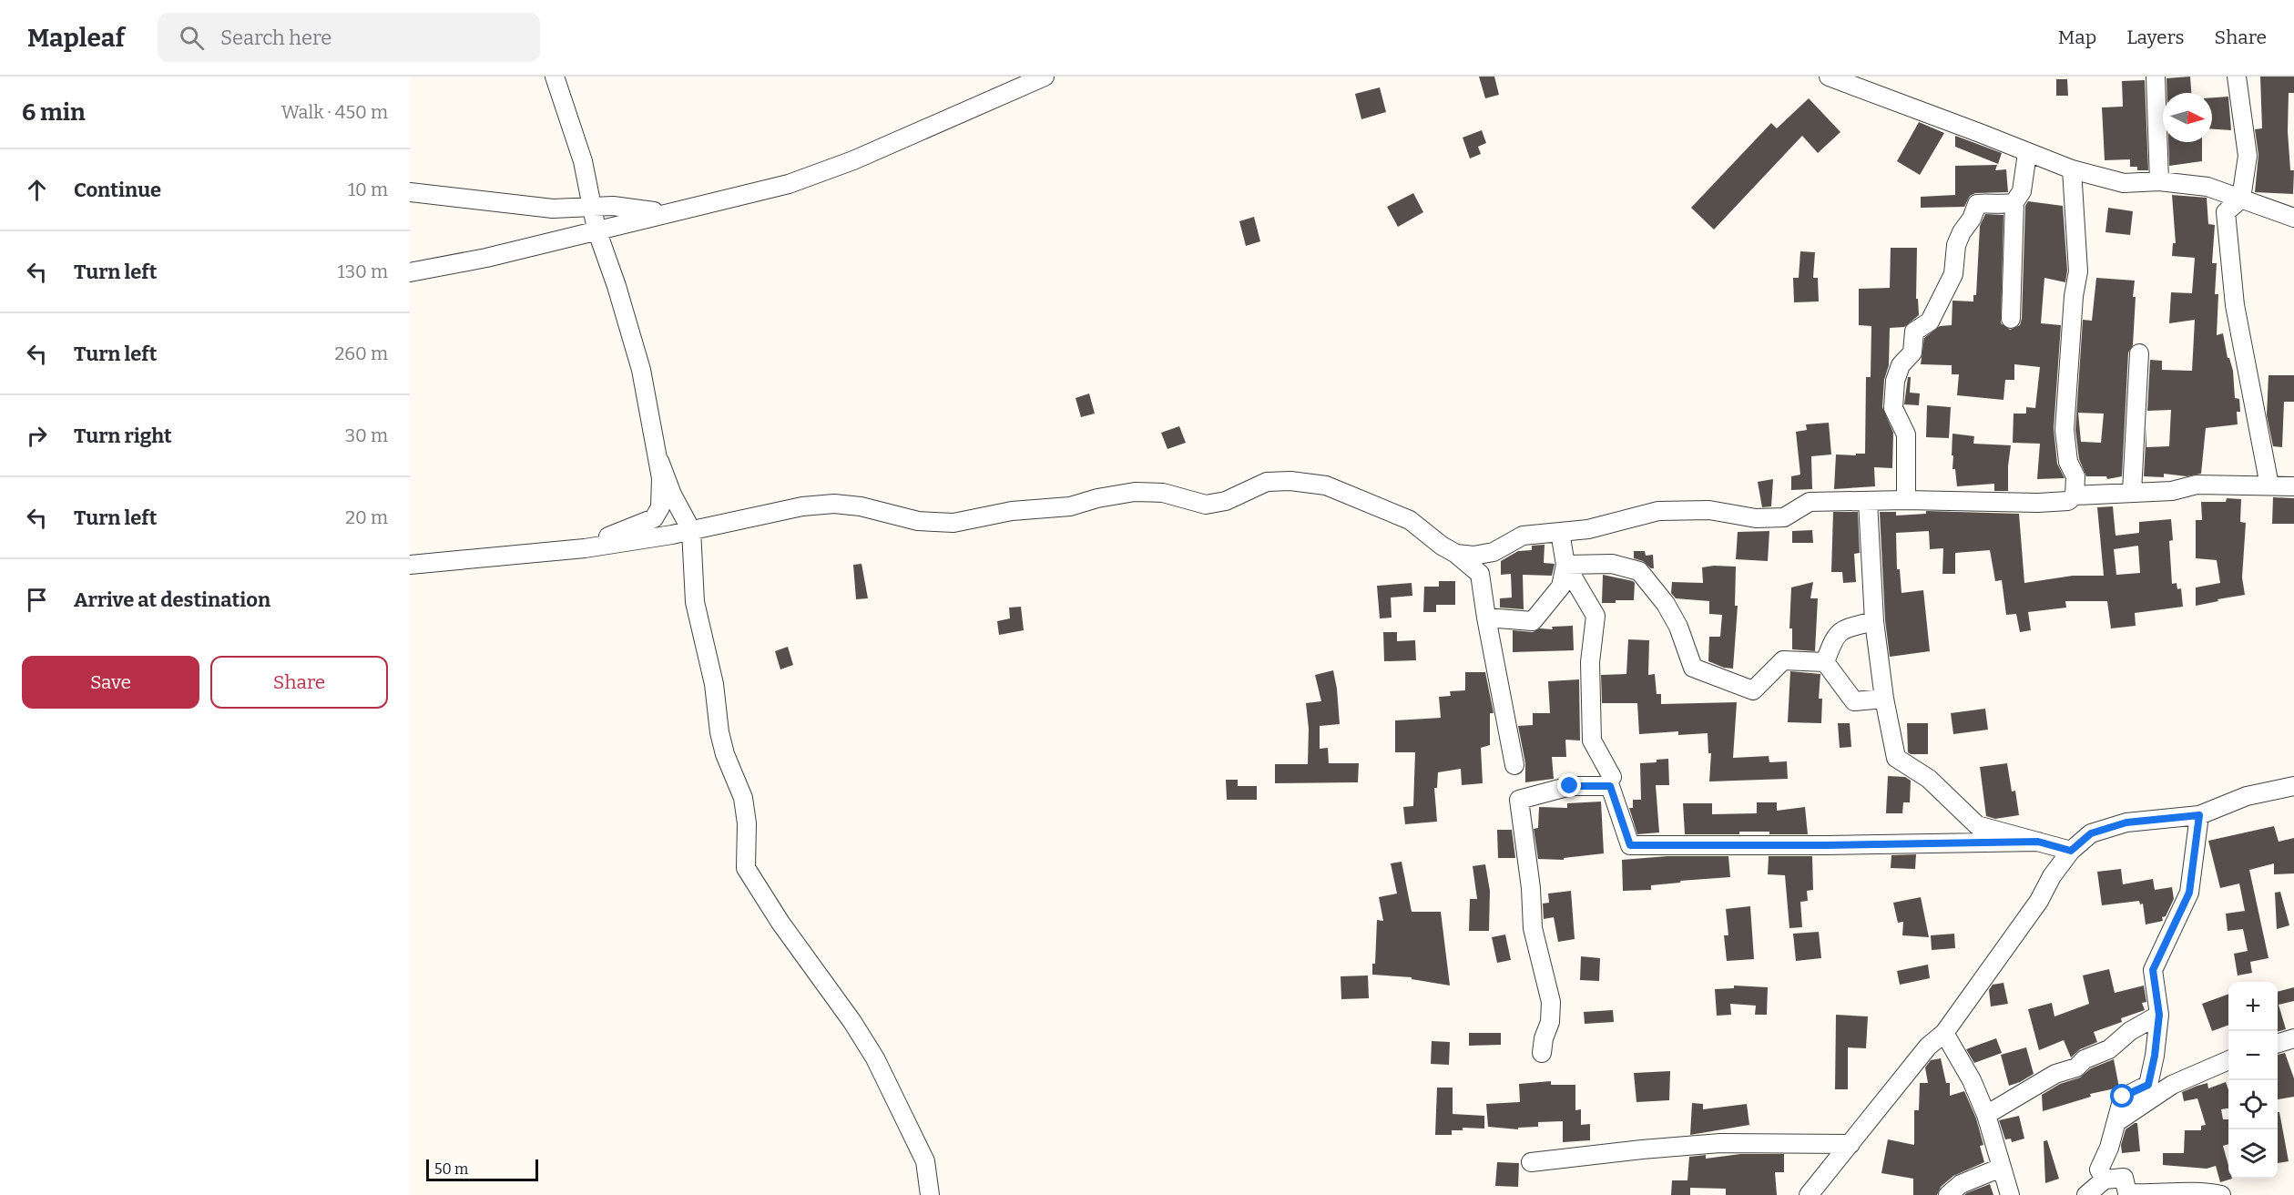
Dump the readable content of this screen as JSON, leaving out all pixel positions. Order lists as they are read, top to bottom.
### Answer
{
  "scale_bar": "50 m",
  "north": "right",
  "page": {
    "header": "Mapleaf",
    "search": "Search here",
    "nav": ["Map", "Layers", "Share"],
    "heading": ["6 min", "Walk · 450 m"],
    "list": [
      ["Continue", "10 m"],
      ["Turn left", "130 m"],
      ["Turn left", "260 m"],
      ["Turn right", "30 m"],
      ["Turn left", "20 m"],
      "Arrive at destination"
    ],
    "buttons": ["Save", "Share"],
    "map_buttons": ["+", "−"],
    "scale": "50 m"
  }
}
